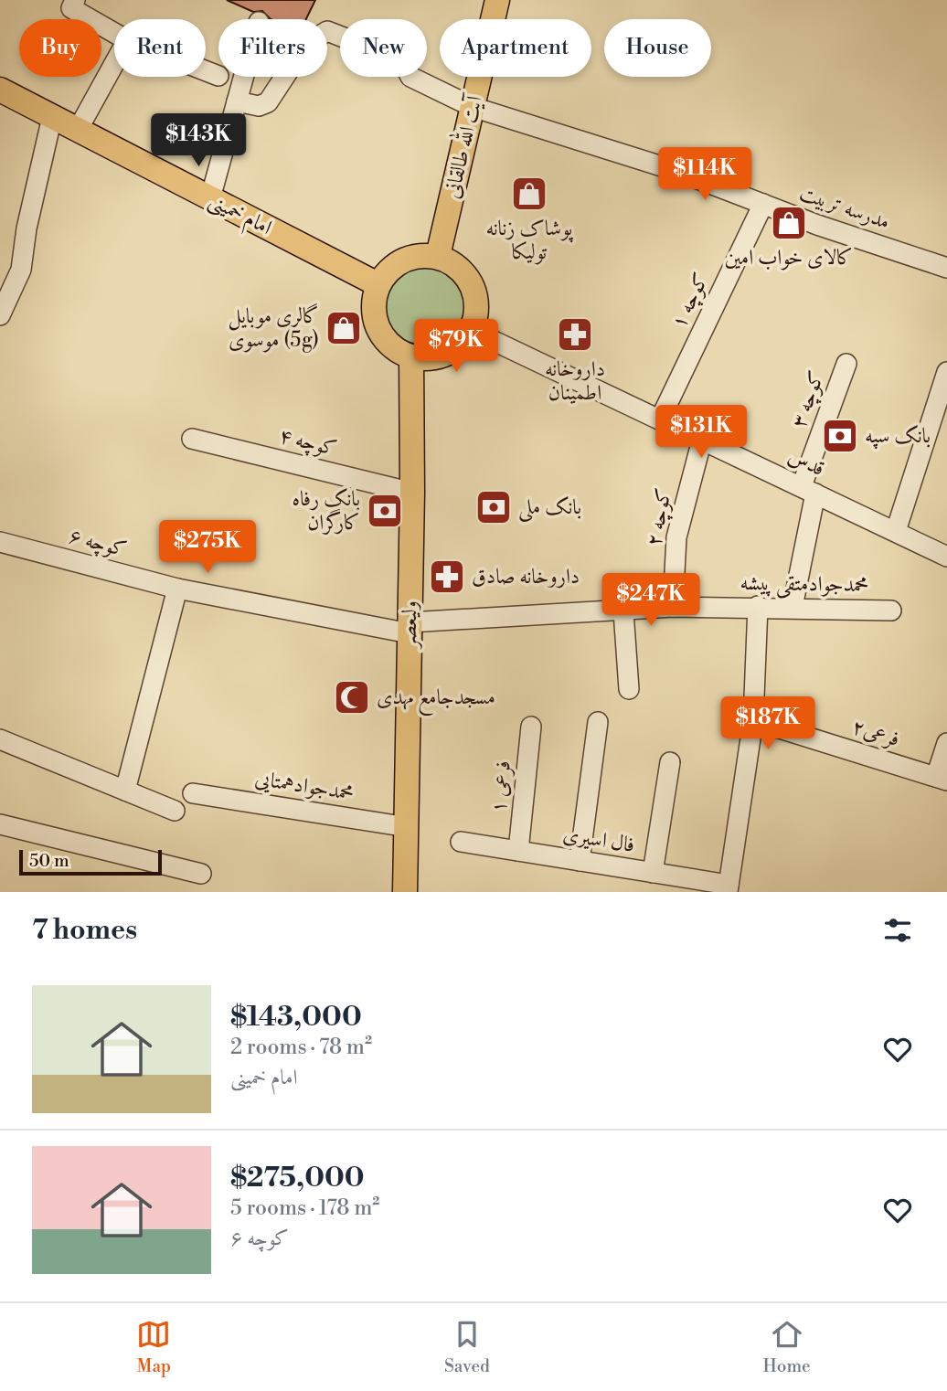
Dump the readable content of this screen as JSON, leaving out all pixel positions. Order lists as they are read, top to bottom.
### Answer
{
  "streets": {
    "main road": ["آیت الله طالقانی", "امام خمینی", "ولیعصر"],
    "street": [
      "مدرسه تربیت",
      "کوچه ۱",
      "کوچه ۳",
      "کوچه ۴",
      "قدس",
      "کوچه ۲",
      "۶ کوچه",
      "محمدجوادمتقی پیشه",
      "فرعی۲",
      "محمدجوادهمتایی",
      "فرعی ۱",
      "فال اسیری"
    ]
  },
  "crossings": [
    ["آیت الله طالقانی", "مدرسه تربیت"],
    ["آیت الله طالقانی", "امام خمینی"],
    ["آیت الله طالقانی", "قدس"],
    ["آیت الله طالقانی", "ولیعصر"],
    ["مدرسه تربیت", "کوچه ۱"],
    ["امام خمینی", "قدس"],
    ["امام خمینی", "ولیعصر"],
    ["کوچه ۱", "قدس"],
    ["کوچه ۳", "قدس"],
    ["کوچه ۴", "ولیعصر"],
    ["قدس", "کوچه ۲"],
    ["قدس", "ولیعصر"],
    ["کوچه ۲", "محمدجوادمتقی پیشه"],
    ["۶ کوچه", "محمدجوادمتقی پیشه"],
    ["۶ کوچه", "ولیعصر"],
    ["محمدجوادمتقی پیشه", "ولیعصر"],
    ["ولیعصر", "محمدجوادهمتایی"],
    ["فرعی ۱", "فال اسیری"]
  ],
  "places": {
    "shop": ["پوشاک زنانه تولیکا", "کالای خواب امین", "گالری موبایل موسوی (5g)"],
    "pharmacy": ["داروخانه اطمینان", "داروخانه صادق"],
    "bank": ["بانک سپه", "بانک ملی", "بانک رفاه کارگران"],
    "mosque": ["مسجدجامع مهدی"]
  },
  "scale_bar": "50 m",
  "page": {
    "chip": [
      "Buy",
      "Rent",
      "Filters",
      "New",
      "Apartment",
      "House"
    ],
    "price": [
      "$143K",
      "$114K",
      "$79K",
      "$131K",
      "$275K",
      "$247K",
      "$187K"
    ],
    "scale": "50 m",
    "heading": "7 homes",
    "list": [
      {
        "name": "$143,000",
        "note": "2 rooms · 78 m² · امام خمینی"
      },
      {
        "name": "$275,000",
        "note": "5 rooms · 178 m² · ۶ کوچه"
      }
    ],
    "tabs": ["Map", "Saved", "Home"]
  }
}
